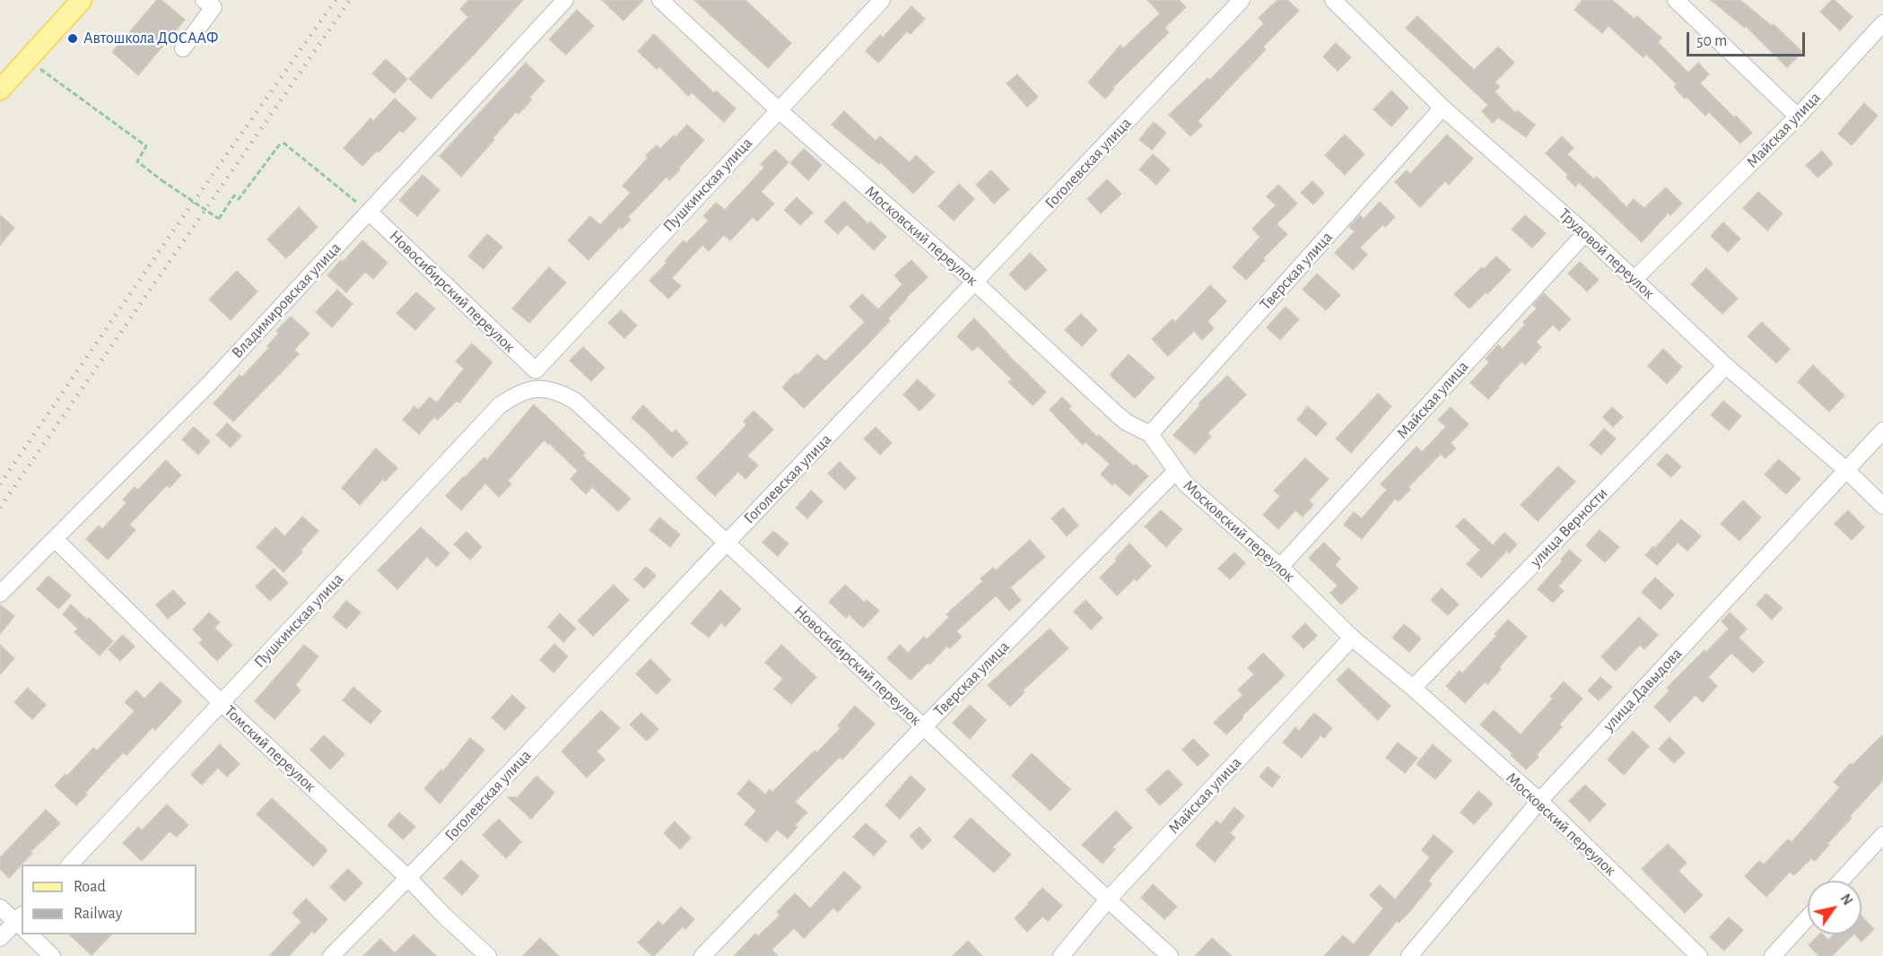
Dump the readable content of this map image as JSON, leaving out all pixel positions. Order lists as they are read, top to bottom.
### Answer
{
  "streets": {
    "street": [
      "Майская улица",
      "Гоголевская улица",
      "Пушкинская улица",
      "Московский переулок",
      "Трудовой переулок",
      "Тверская улица",
      "Новосибирский переулок",
      "Владимировская улица",
      "улица Верности",
      "улица Давыдова",
      "Томский переулок"
    ]
  },
  "crossings": [
    ["Майская улица", "Московский переулок"],
    ["Майская улица", "Трудовой переулок"],
    ["Майская улица", "Новосибирский переулок"],
    ["Гоголевская улица", "Московский переулок"],
    ["Гоголевская улица", "Новосибирский переулок"],
    ["Гоголевская улица", "Томский переулок"],
    ["Пушкинская улица", "Московский переулок"],
    ["Пушкинская улица", "Новосибирский переулок"],
    ["Пушкинская улица", "Томский переулок"],
    ["Московский переулок", "Тверская улица"],
    ["Московский переулок", "улица Верности"],
    ["Московский переулок", "улица Давыдова"],
    ["Трудовой переулок", "Тверская улица"],
    ["Трудовой переулок", "улица Верности"],
    ["Трудовой переулок", "улица Давыдова"],
    ["Тверская улица", "Новосибирский переулок"],
    ["Новосибирский переулок", "Владимировская улица"],
    ["Владимировская улица", "Томский переулок"]
  ],
  "places": ["Автошкола ДОСААФ"],
  "legend": ["Road", "Railway"],
  "scale_bar": "50 m",
  "north": "top right"
}
